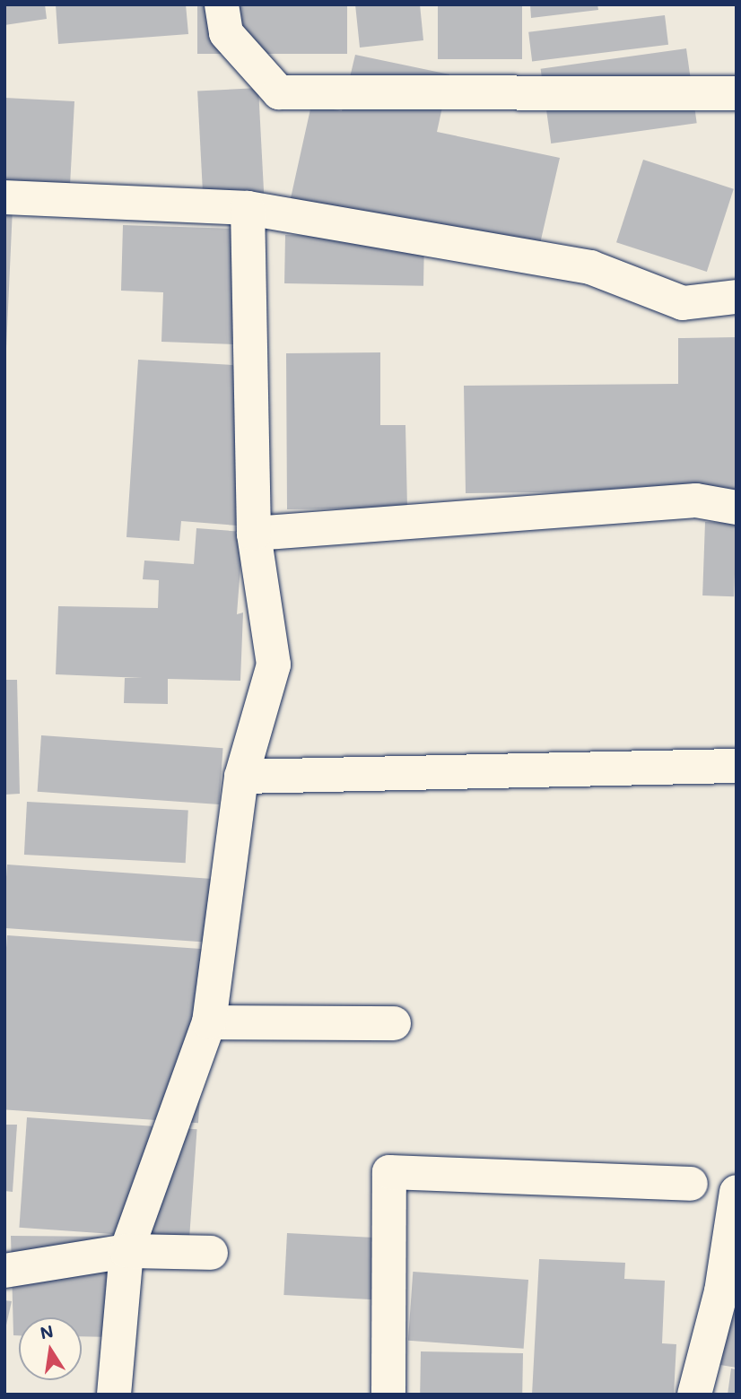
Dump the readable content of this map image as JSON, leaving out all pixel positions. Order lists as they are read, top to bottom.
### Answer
{
  "north": "top"
}
